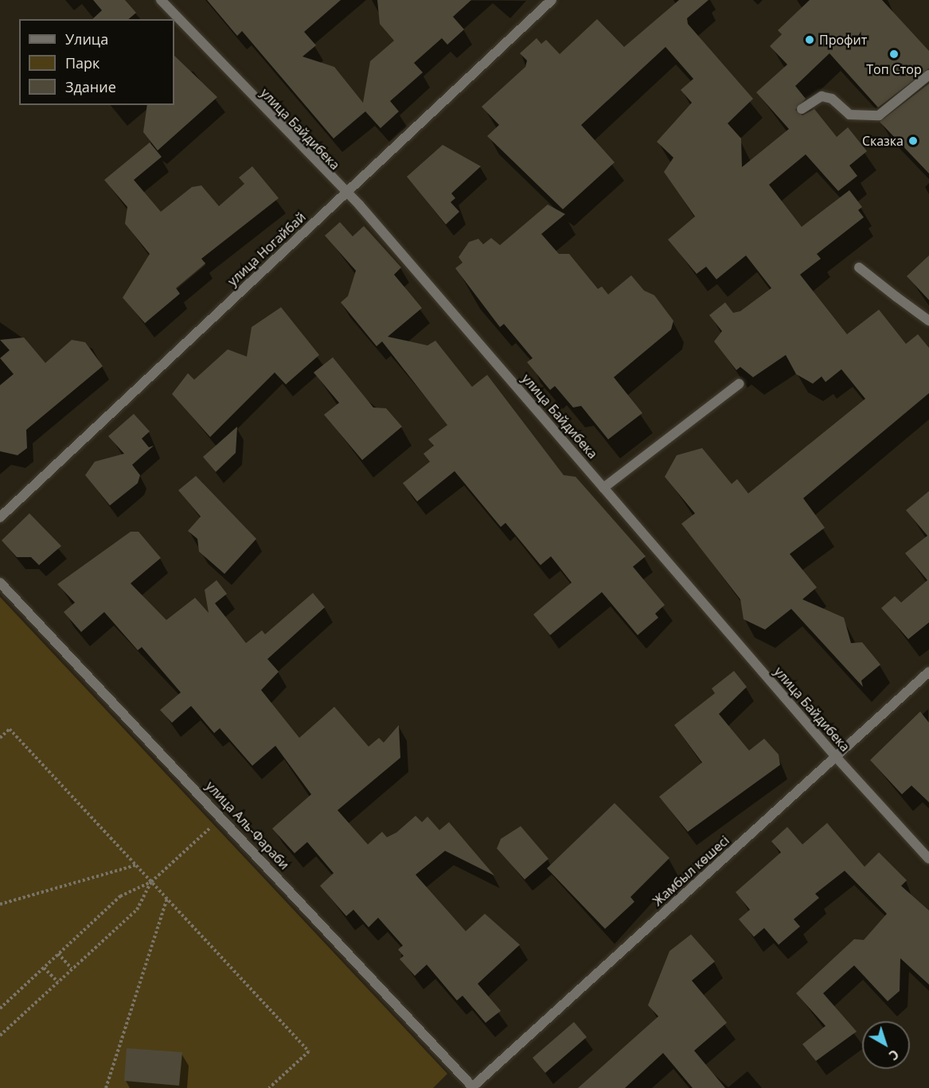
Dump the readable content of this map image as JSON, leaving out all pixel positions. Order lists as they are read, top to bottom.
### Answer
{
  "streets": {
    "street": [
      "улица Байдибека",
      "улица Ногайбай",
      "улица Аль-Фараби",
      "Жамбыл көшесі"
    ]
  },
  "crossings": [
    ["улица Байдибека", "улица Ногайбай"],
    ["улица Байдибека", "Жамбыл көшесі"],
    ["улица Аль-Фараби", "Жамбыл көшесі"]
  ],
  "places": ["Профит", "Топ Стор", "Сказка"],
  "legend": ["Улица", "Парк", "Здание"],
  "north": "bottom right"
}
